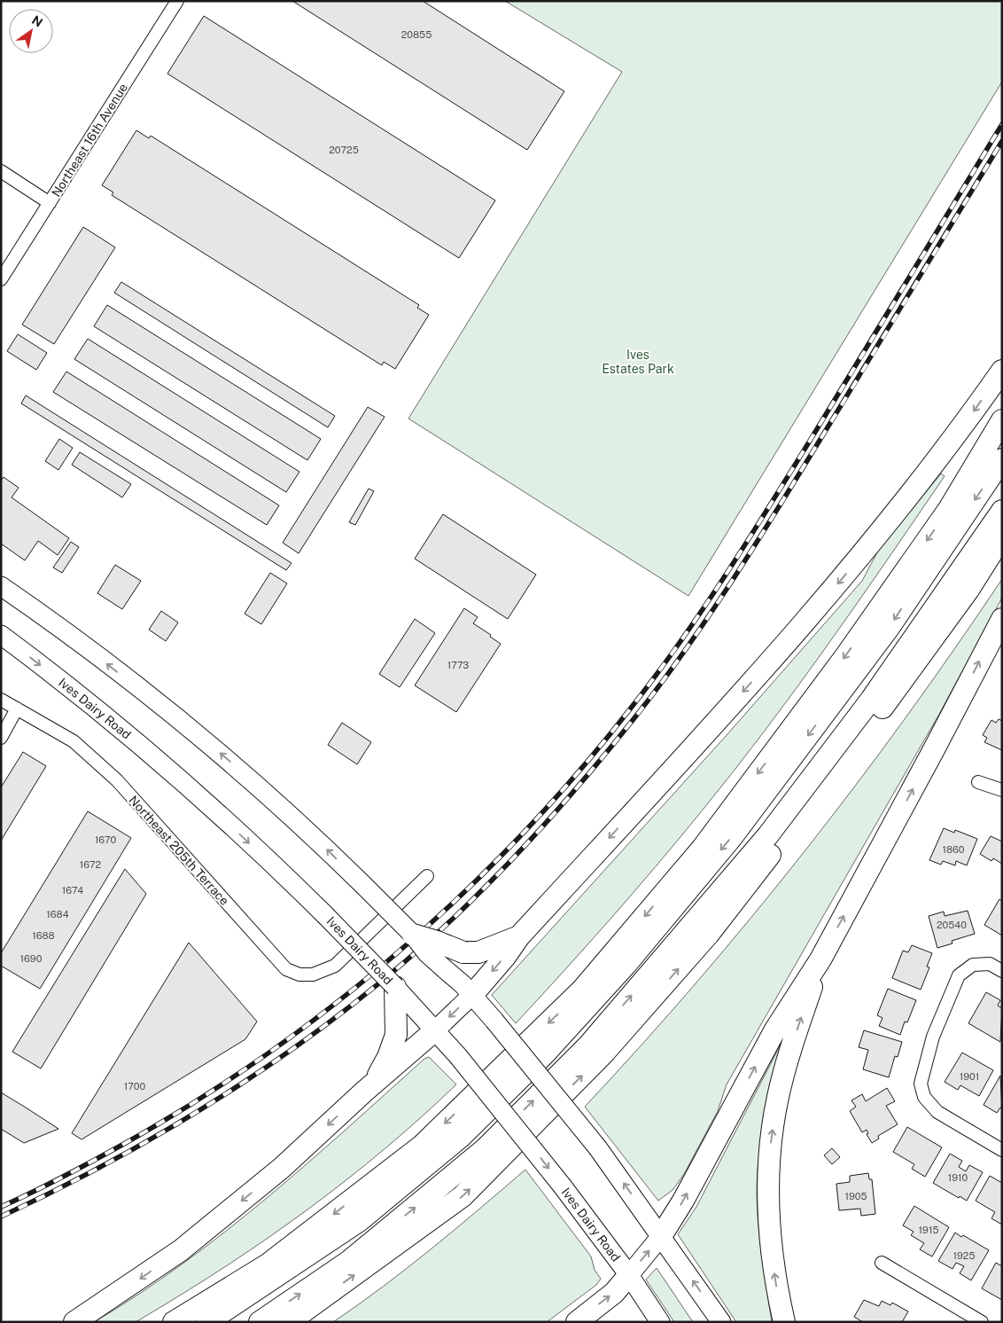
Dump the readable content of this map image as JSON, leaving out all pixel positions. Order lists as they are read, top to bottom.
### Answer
{
  "streets": {
    "main road": ["Ives Dairy Road"],
    "street": ["Northeast 16th Avenue", "Northeast 205th Terrace"]
  },
  "parks": ["Ives Estates Park"],
  "house_numbers": [
    "20855",
    "20725",
    "1773",
    "1670",
    "1860",
    "1672",
    "1674",
    "1684",
    "20540",
    "1688",
    "1690",
    "1901",
    "1700",
    "1910",
    "1905",
    "1915",
    "1925"
  ],
  "north": "top right"
}
